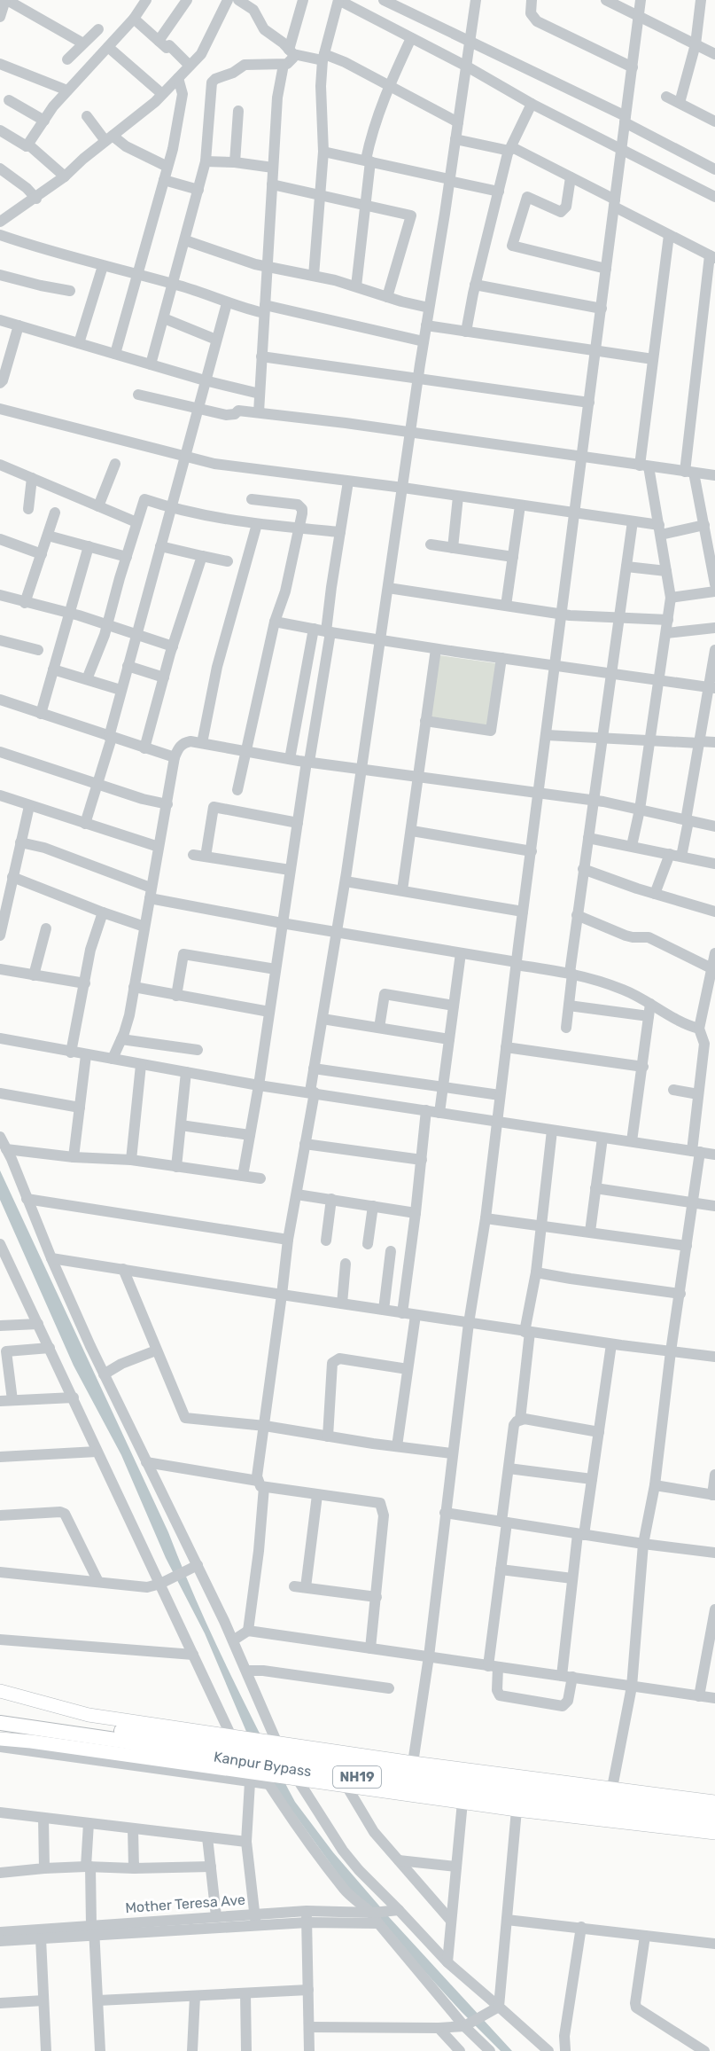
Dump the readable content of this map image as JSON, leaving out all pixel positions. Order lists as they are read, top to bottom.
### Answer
{
  "streets": {
    "highway": ["Kanpur Bypass", "NH19"],
    "street": ["Mother Teresa Ave"]
  }
}
